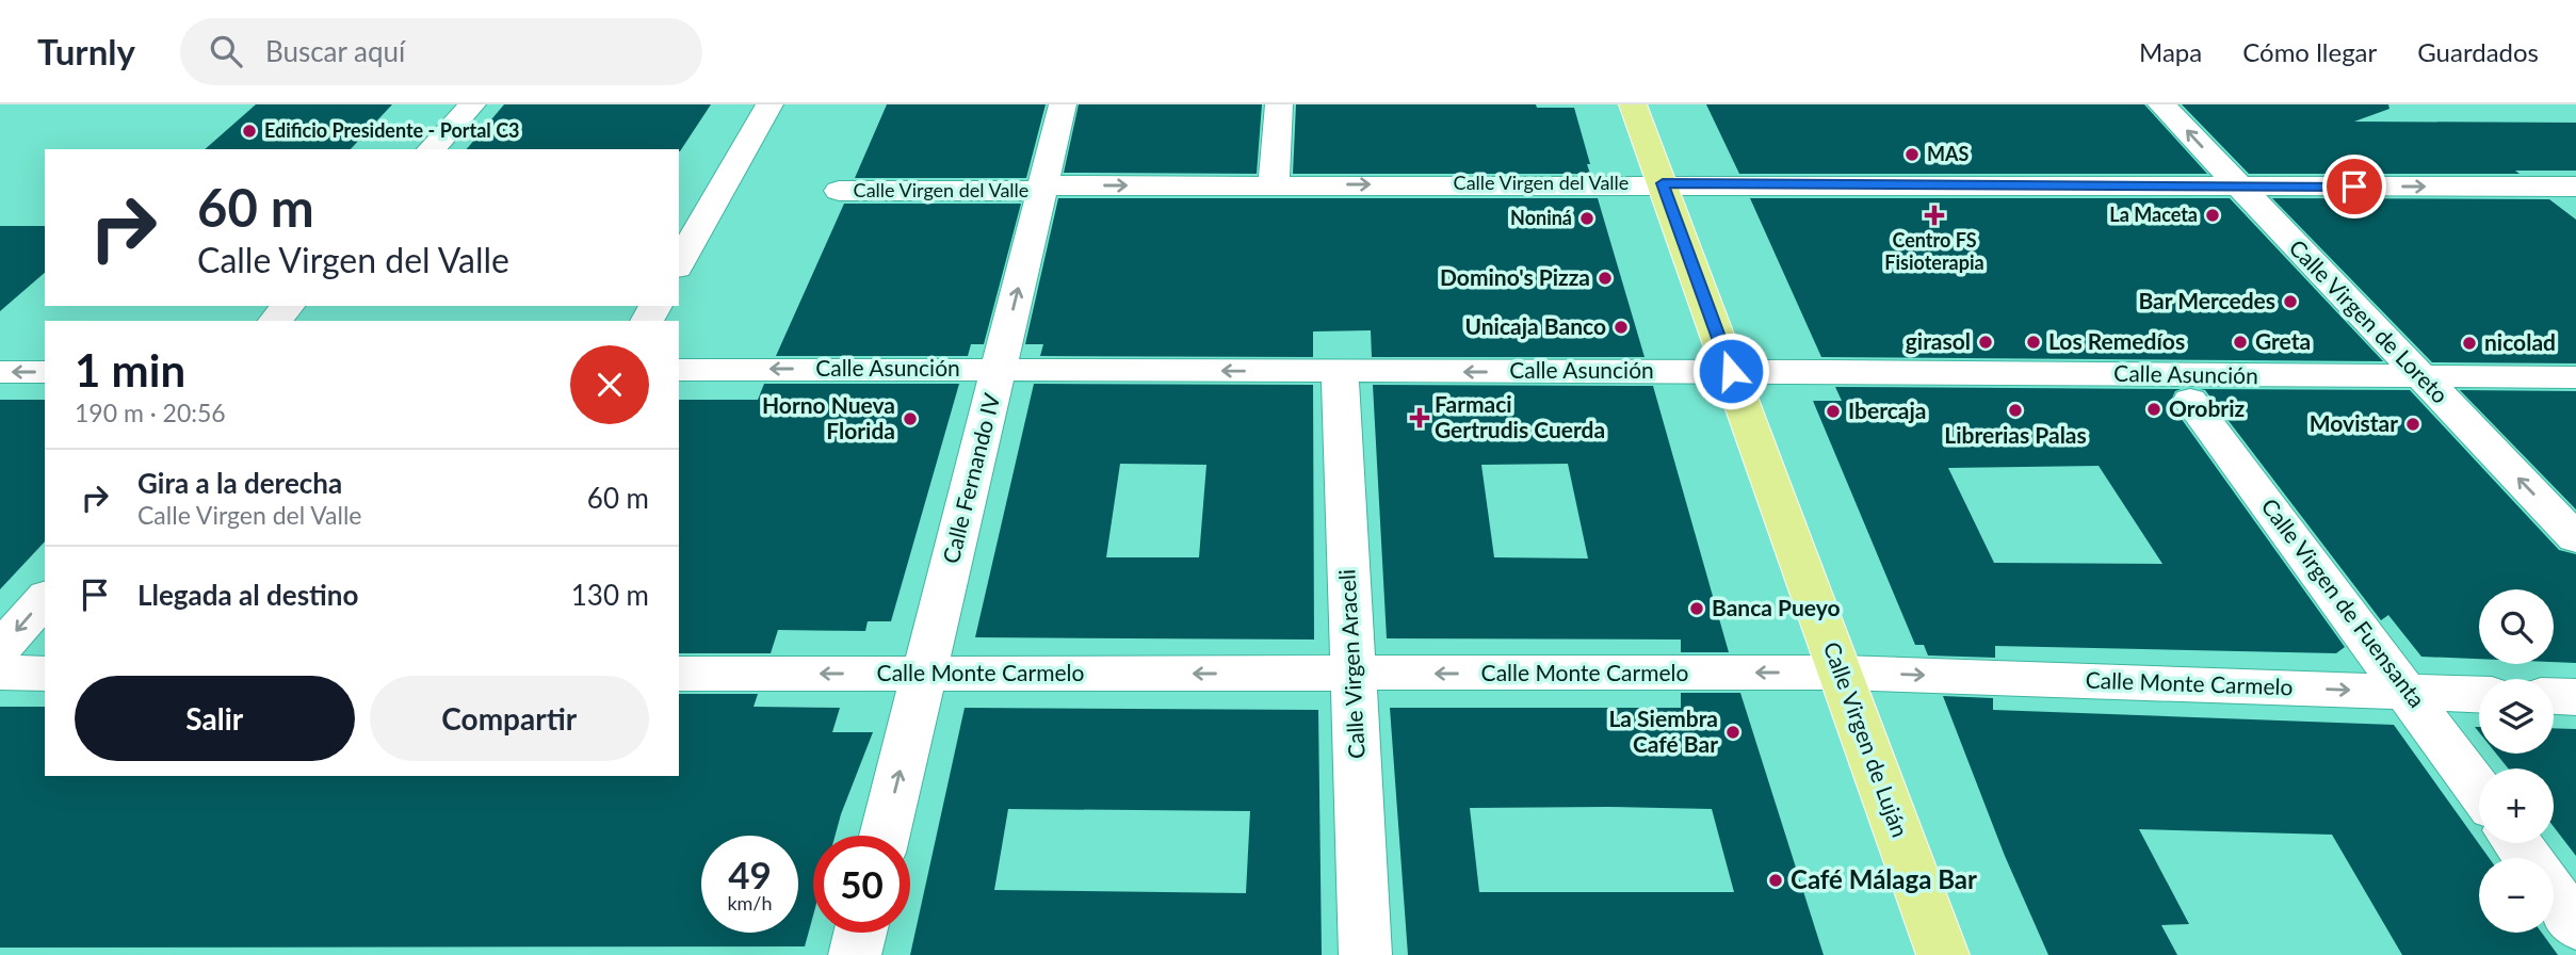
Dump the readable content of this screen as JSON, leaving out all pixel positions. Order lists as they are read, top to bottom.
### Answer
{
  "streets": {
    "main road": ["Calle Virgen de Luján"],
    "street": [
      "Calle Virgen del Valle",
      "Calle Virgen de Loreto",
      "Calle Asunción",
      "Calle Fernando IV",
      "Calle Virgen de Fuensanta",
      "Calle Virgen Araceli",
      "Calle Monte Carmelo"
    ]
  },
  "crossings": [
    ["Calle Virgen del Valle", "Calle Virgen de Loreto"],
    ["Calle Virgen del Valle", "Calle Fernando IV"],
    ["Calle Virgen del Valle", "Calle Virgen de Luján"],
    ["Calle Virgen de Loreto", "Calle Asunción"],
    ["Calle Asunción", "Calle Fernando IV"],
    ["Calle Asunción", "Calle Virgen Araceli"],
    ["Calle Asunción", "Calle Virgen de Luján"],
    ["Calle Fernando IV", "Calle Monte Carmelo"],
    ["Calle Virgen de Fuensanta", "Calle Monte Carmelo"],
    ["Calle Virgen Araceli", "Calle Monte Carmelo"],
    ["Calle Monte Carmelo", "Calle Virgen de Luján"]
  ],
  "one_way": ["Calle Virgen del Valle", "Calle Virgen de Loreto", "Calle Asunción"],
  "places": {
    "other": [
      "Edificio Presidente - Portal C3",
      "MAS",
      "La Maceta",
      "Noniná",
      "Domino's Pizza",
      "Bar Mercedes",
      "Unicaja Banco",
      "girasol",
      "Los Remedíos",
      "Greta",
      "nicolad",
      "Orobriz",
      "Librerias Palas",
      "Ibercaja",
      "Horno Nueva Florida",
      "Movistar",
      "Banca Pueyo",
      "La Siembra Café Bar",
      "Café Málaga Bar"
    ],
    "health": ["Centro FS Fisioterapia", "Farmaci Gertrudis Cuerda"]
  },
  "page": {
    "header": "Turnly",
    "search": "Buscar aquí",
    "nav": ["Mapa", "Cómo llegar", "Guardados"],
    "turn": ["60 m", "Calle Virgen del Valle"],
    "heading": ["1 min", "190 m · 20:56"],
    "list": [
      {
        "name": "Gira a la derecha",
        "note": "Calle Virgen del Valle",
        "value": "60 m"
      },
      {
        "name": "Llegada al destino",
        "value": "130 m"
      }
    ],
    "map_buttons": ["+", "−"],
    "buttons": ["Salir", "Compartir"],
    "speed": "49 km/h",
    "limit": "50"
  }
}
